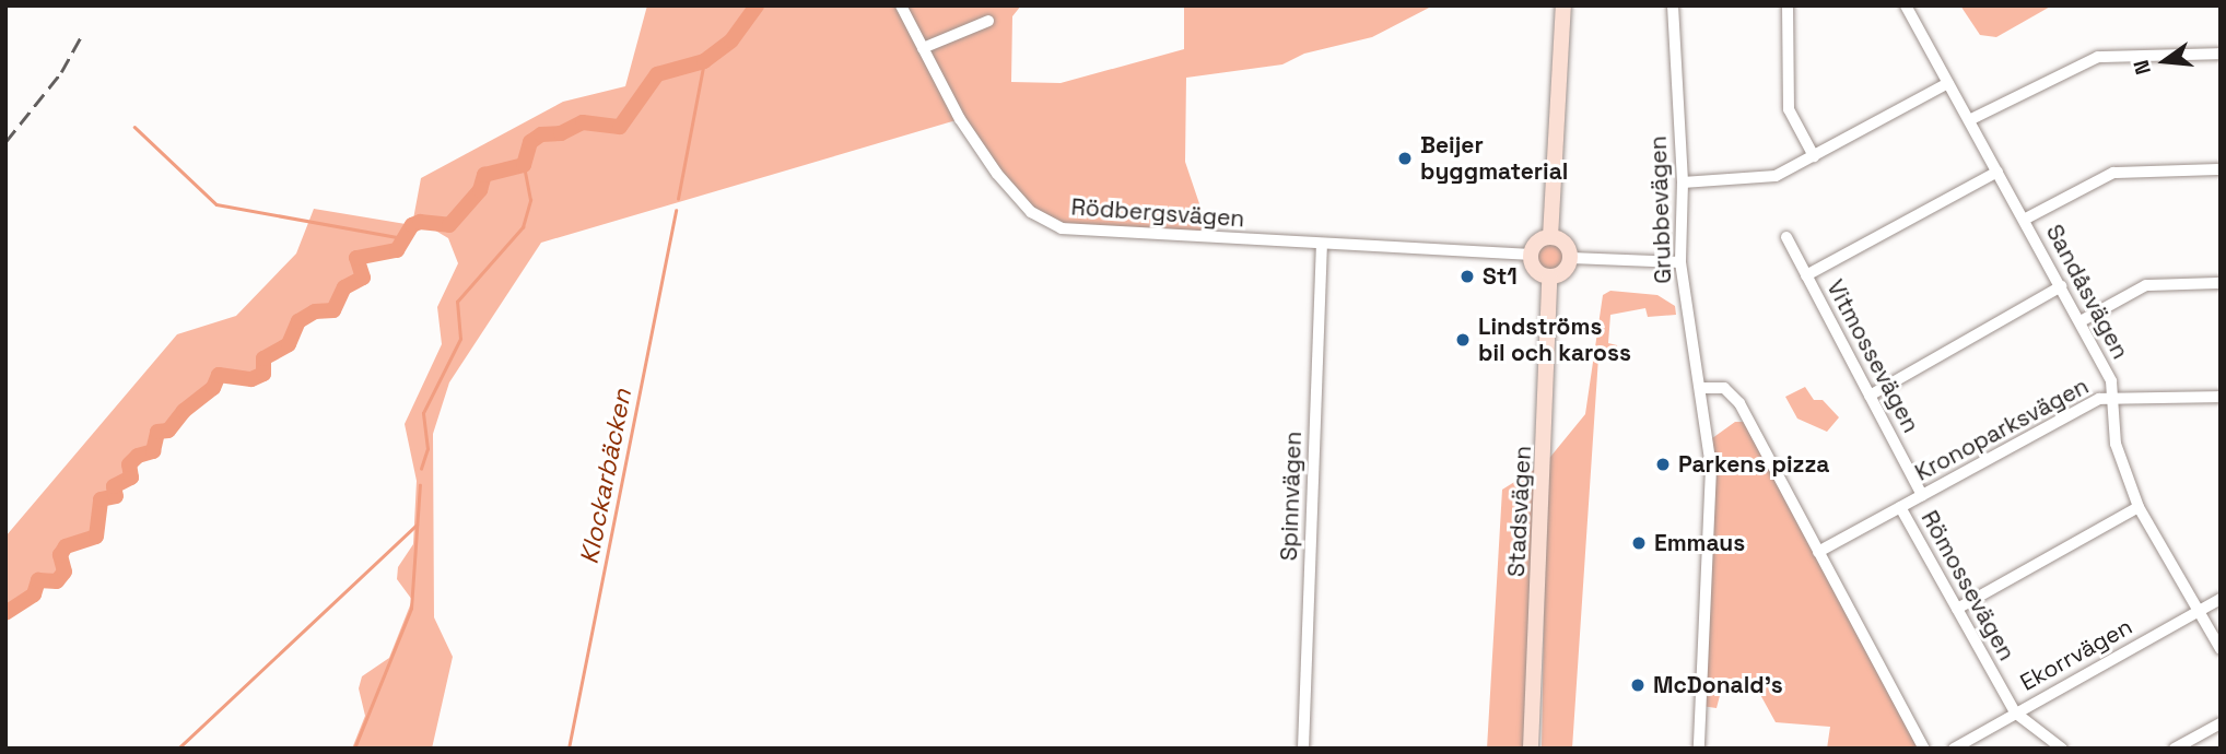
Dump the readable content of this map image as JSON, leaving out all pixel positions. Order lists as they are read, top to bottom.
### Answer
{
  "streets": {
    "main road": ["Stadsvägen"],
    "street": [
      "Grubbevägen",
      "Rödbergsvägen",
      "Sandåsvägen",
      "Vitmossevägen",
      "Kronoparksvägen",
      "Spinnvägen",
      "Römossevägen",
      "Ekorrvägen"
    ]
  },
  "crossings": [
    ["Rödbergsvägen", "Spinnvägen"],
    ["Rödbergsvägen", "Stadsvägen"],
    ["Sandåsvägen", "Kronoparksvägen"],
    ["Sandåsvägen", "Ekorrvägen"],
    ["Vitmossevägen", "Kronoparksvägen"],
    ["Kronoparksvägen", "Römossevägen"],
    ["Römossevägen", "Ekorrvägen"]
  ],
  "water": ["Klockarbäcken"],
  "places": [
    "Beijer byggmaterial",
    "St1",
    "Lindströms bil och kaross",
    "Parkens pizza",
    "Emmaus",
    "McDonald's"
  ],
  "north": "left"
}
